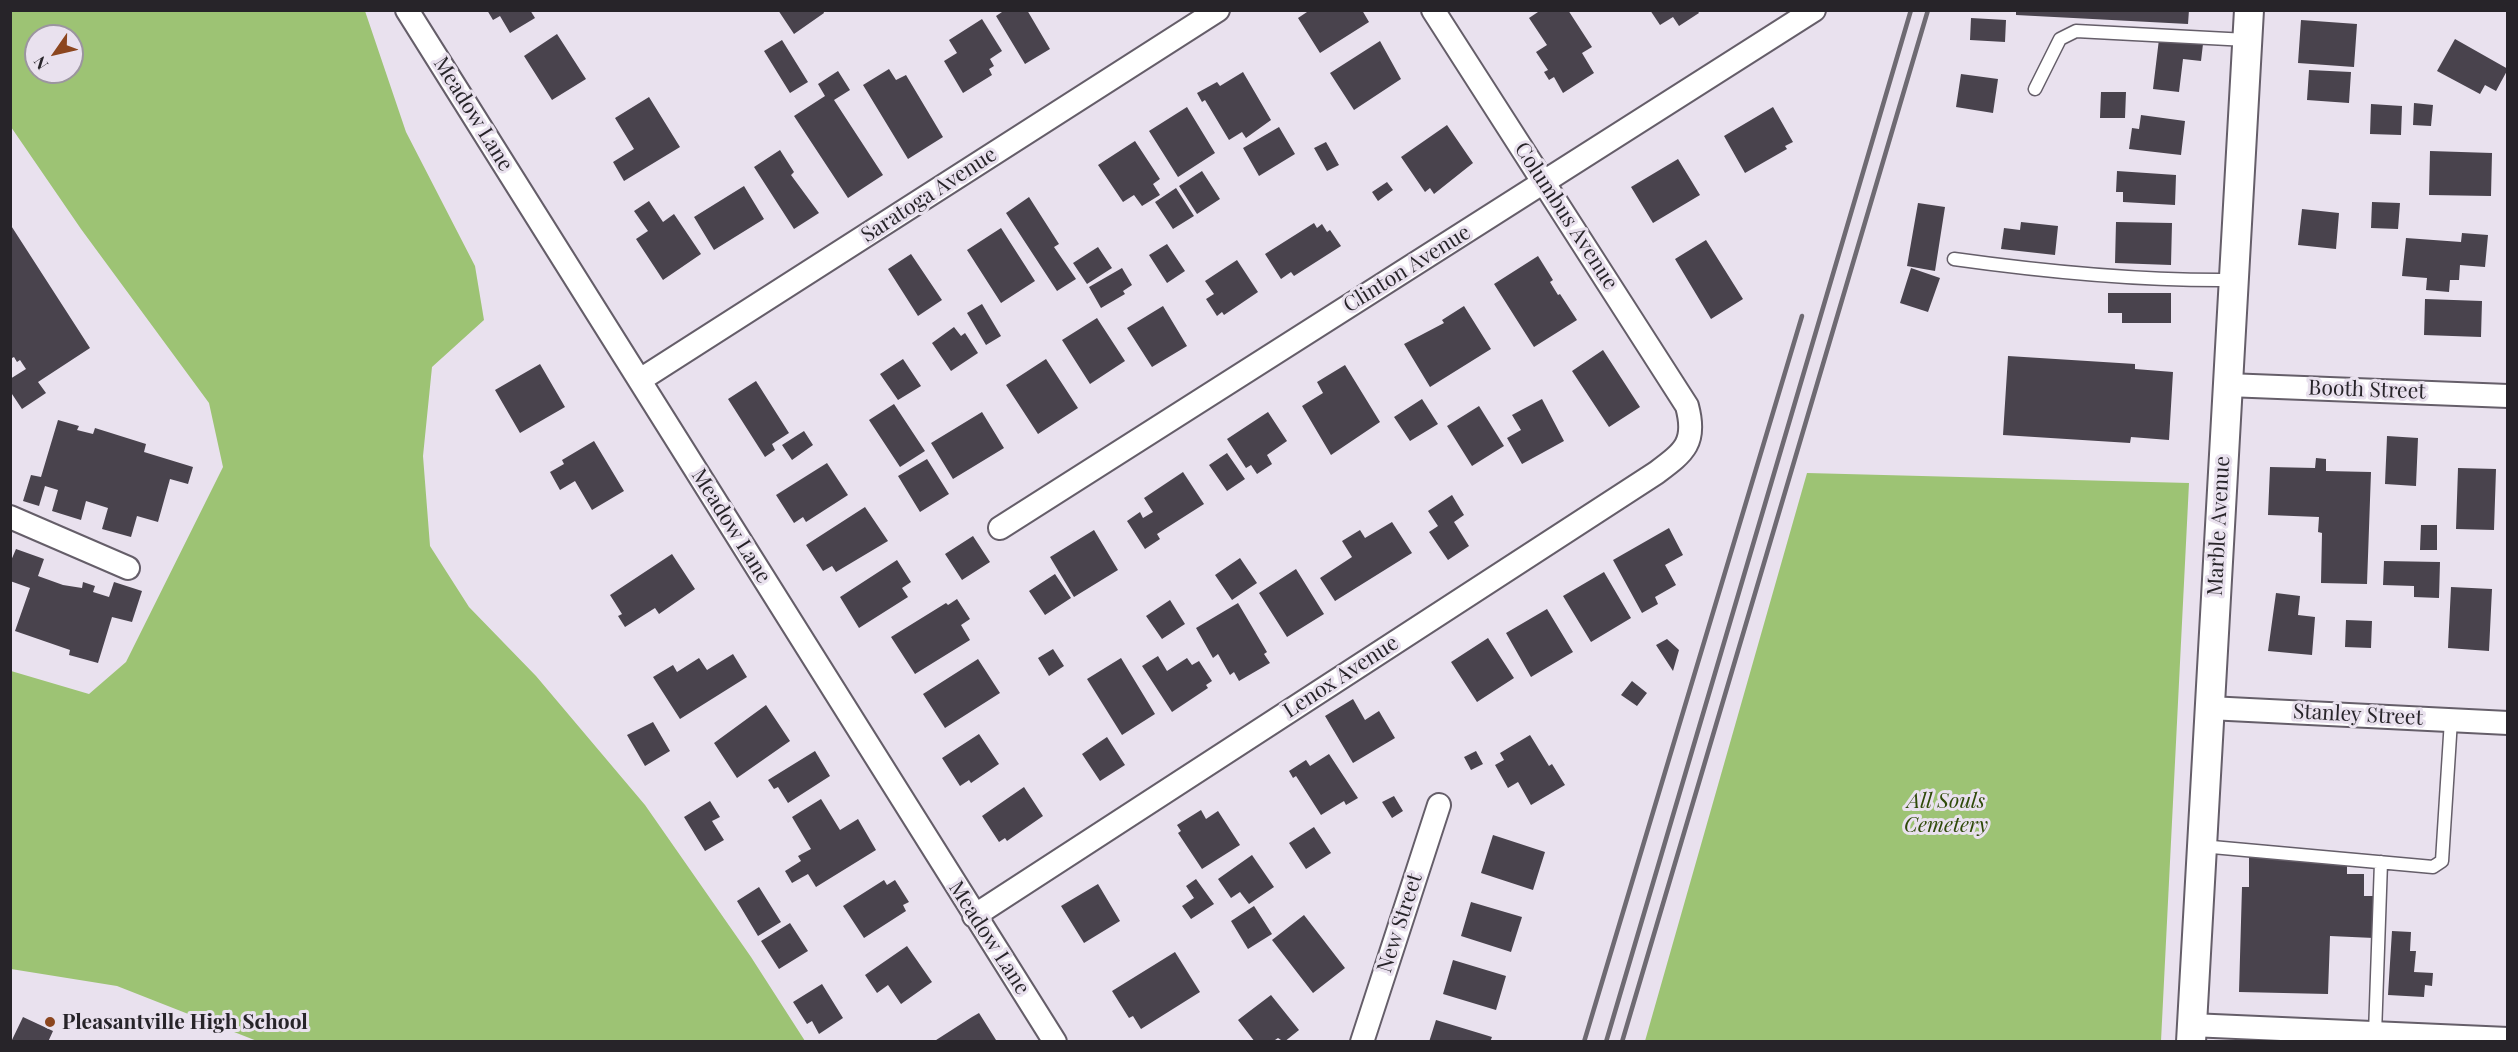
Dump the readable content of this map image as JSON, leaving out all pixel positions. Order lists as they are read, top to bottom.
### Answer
{
  "streets": {
    "street": [
      "Meadow Lane",
      "Saratoga Avenue",
      "Columbus Avenue",
      "Clinton Avenue",
      "Booth Street",
      "Marble Avenue",
      "Lenox Avenue",
      "Stanley Street",
      "New Street"
    ]
  },
  "crossings": [
    ["Meadow Lane", "Saratoga Avenue"],
    ["Meadow Lane", "Lenox Avenue"],
    ["Columbus Avenue", "Clinton Avenue"],
    ["Columbus Avenue", "Lenox Avenue"],
    ["Booth Street", "Marble Avenue"],
    ["Marble Avenue", "Stanley Street"]
  ],
  "parks": ["All Souls Cemetery"],
  "places": ["Pleasantville High School"],
  "north": "bottom left"
}
